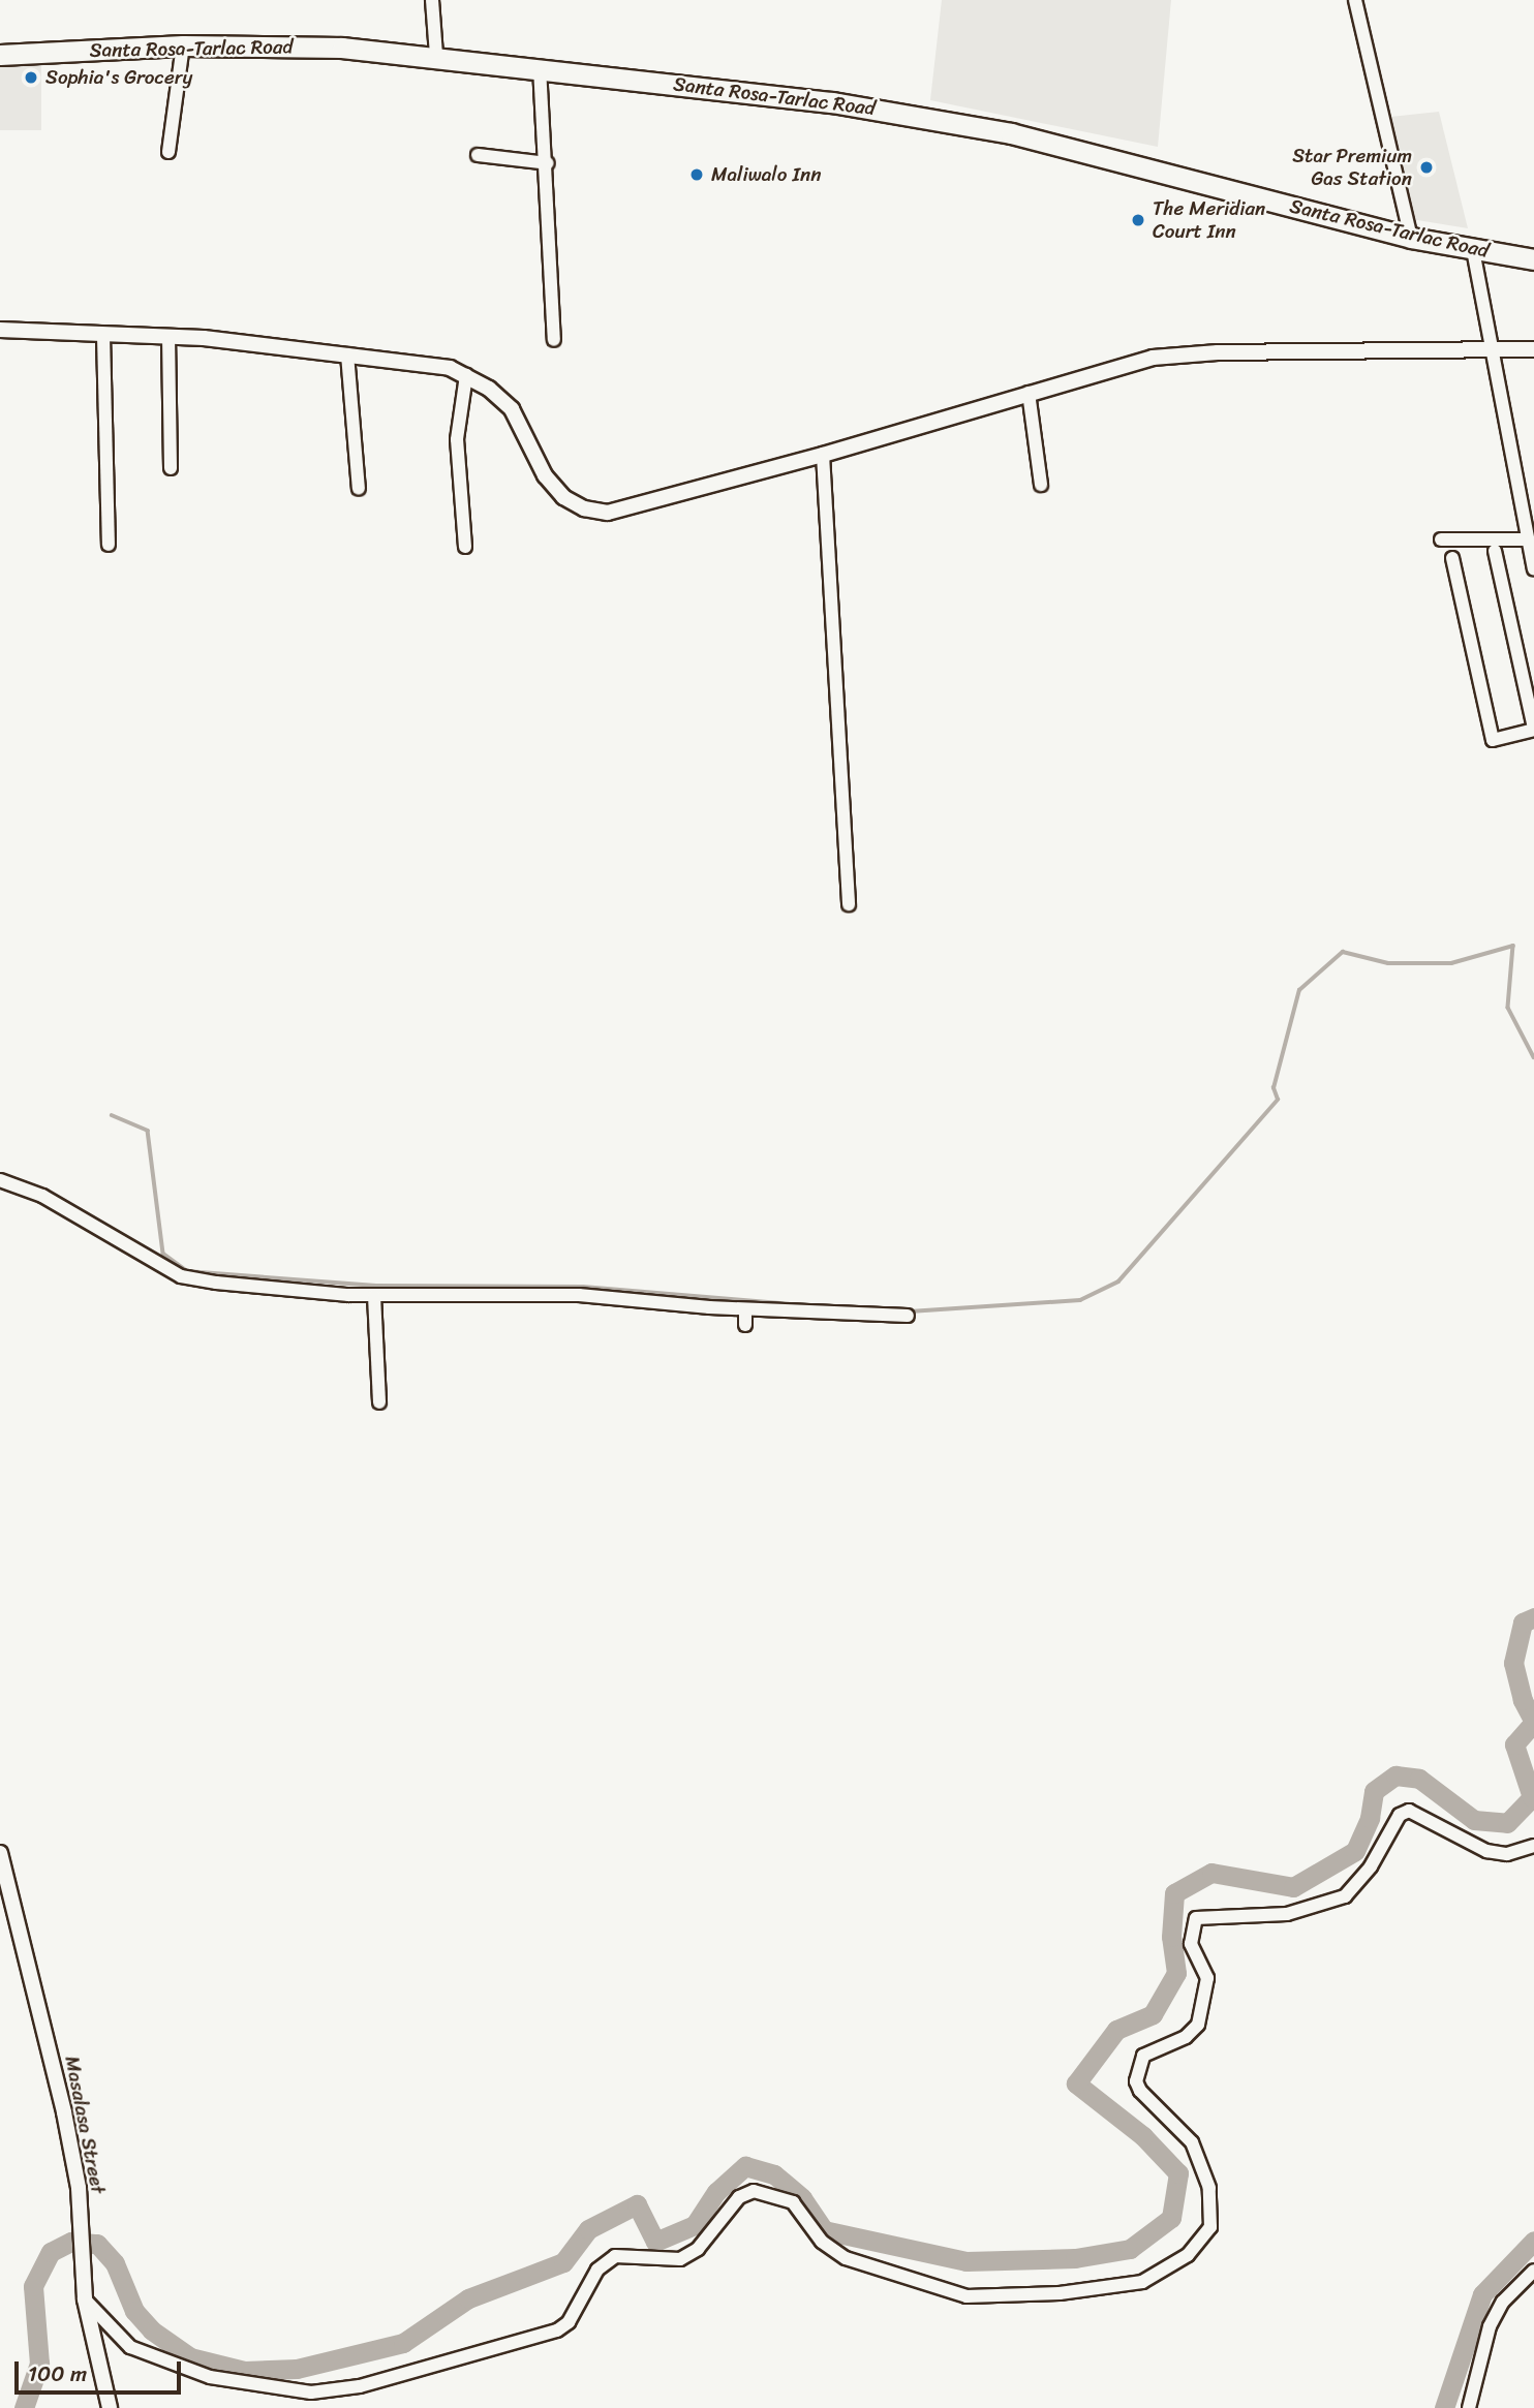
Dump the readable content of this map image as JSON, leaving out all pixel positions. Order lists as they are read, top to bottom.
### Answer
{
  "streets": {
    "highway": ["Santa Rosa-Tarlac Road"],
    "street": ["Masalasa Street"]
  },
  "places": [
    "Sophia's Grocery",
    "Star Premium Gas Station",
    "Maliwalo Inn",
    "The Meridian Court Inn"
  ],
  "scale_bar": "100 m"
}
